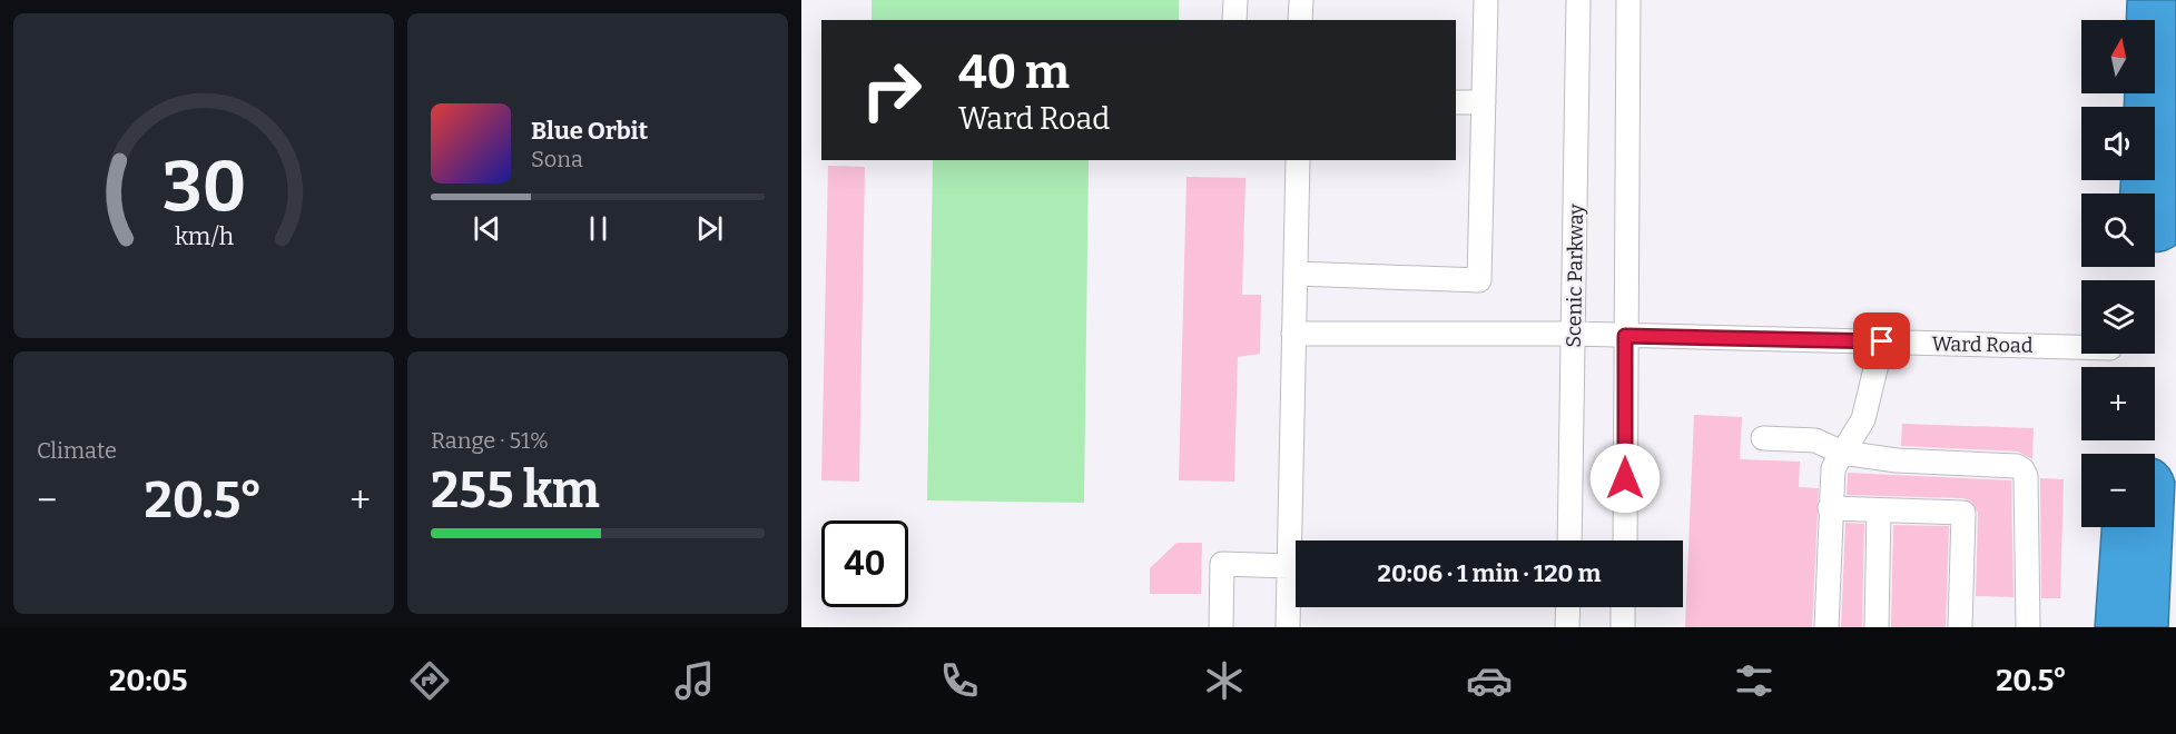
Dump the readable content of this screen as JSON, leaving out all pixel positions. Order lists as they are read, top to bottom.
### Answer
{
  "streets": {
    "street": ["Scenic Parkway", "Ward Road"]
  },
  "crossings": [
    ["Scenic Parkway", "Ward Road"]
  ],
  "north": "top",
  "page": {
    "map_buttons": ["+", "−"],
    "turn": ["40 m", "Ward Road"],
    "song": ["Blue Orbit", "Sona"],
    "tile": [
      "Climate",
      ["Range · 51%", "255 km"]
    ],
    "heat": ["−", "20.5°", "+"],
    "limit": "40",
    "trip": "20:06 · 1 min · 120 m",
    "tabs": ["20:05", "20.5°"],
    "gauge": ["30", "km/h"]
  }
}
